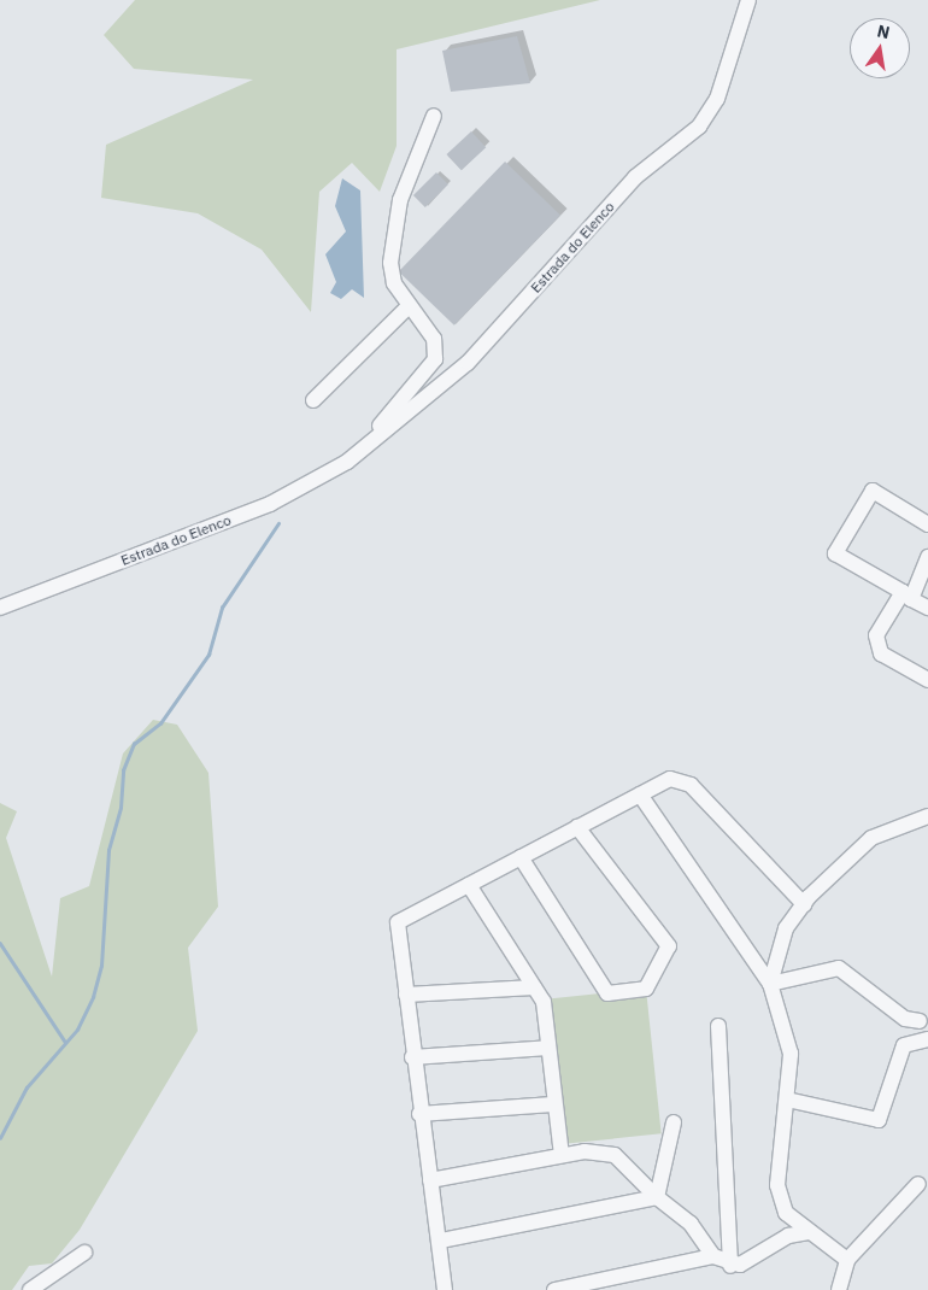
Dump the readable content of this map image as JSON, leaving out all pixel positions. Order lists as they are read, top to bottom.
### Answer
{
  "streets": {
    "street": ["Estrada do Elenco"]
  },
  "north": "top"
}
